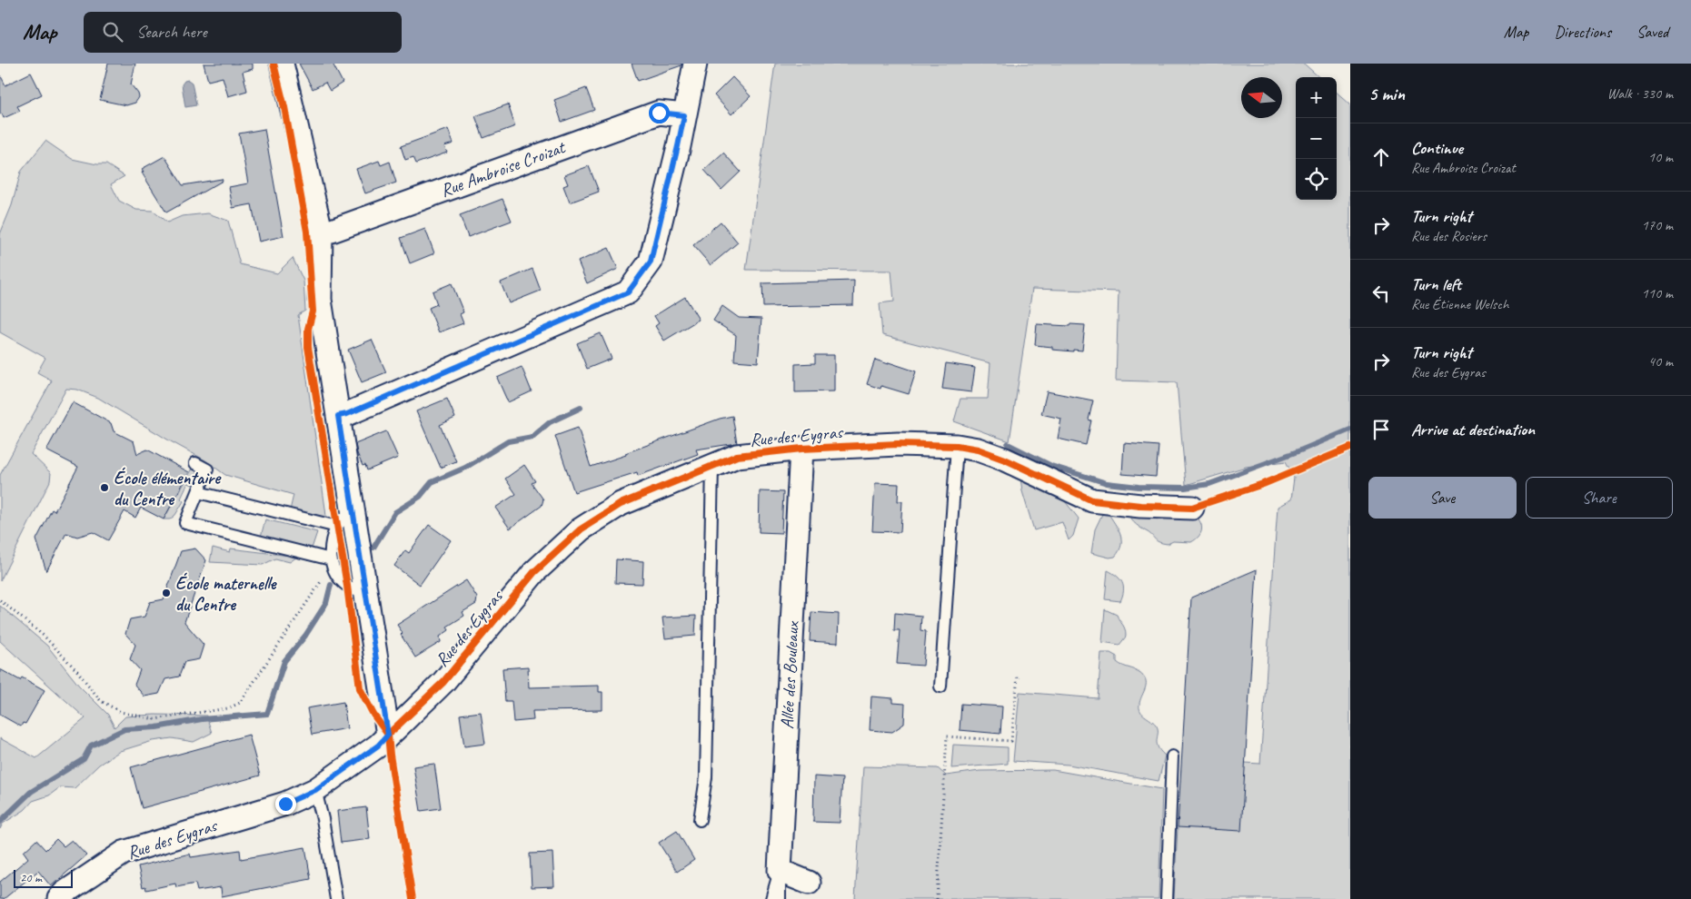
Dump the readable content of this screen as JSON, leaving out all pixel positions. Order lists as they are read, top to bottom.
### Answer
{
  "streets": {
    "street": ["Rue Ambroise Croizat", "Rue des Eygras", "Allée des Bouleaux"]
  },
  "crossings": [
    ["Rue des Eygras", "Allée des Bouleaux"]
  ],
  "places": ["École élémentaire du Centre", "École maternelle du Centre"],
  "scale_bar": "20 m",
  "north": "left",
  "page": {
    "header": "Map",
    "search": "Search here",
    "nav": ["Map", "Directions", "Saved"],
    "heading": ["5 min", "Walk · 330 m"],
    "map_buttons": ["+", "−"],
    "list": [
      ["Continue", "Rue Ambroise Croizat", "10 m"],
      ["Turn right", "Rue des Rosiers", "170 m"],
      ["Turn left", "Rue Étienne Welsch", "110 m"],
      ["Turn right", "Rue des Eygras", "40 m"],
      "Arrive at destination"
    ],
    "buttons": ["Save", "Share"],
    "scale": "20 m"
  }
}
